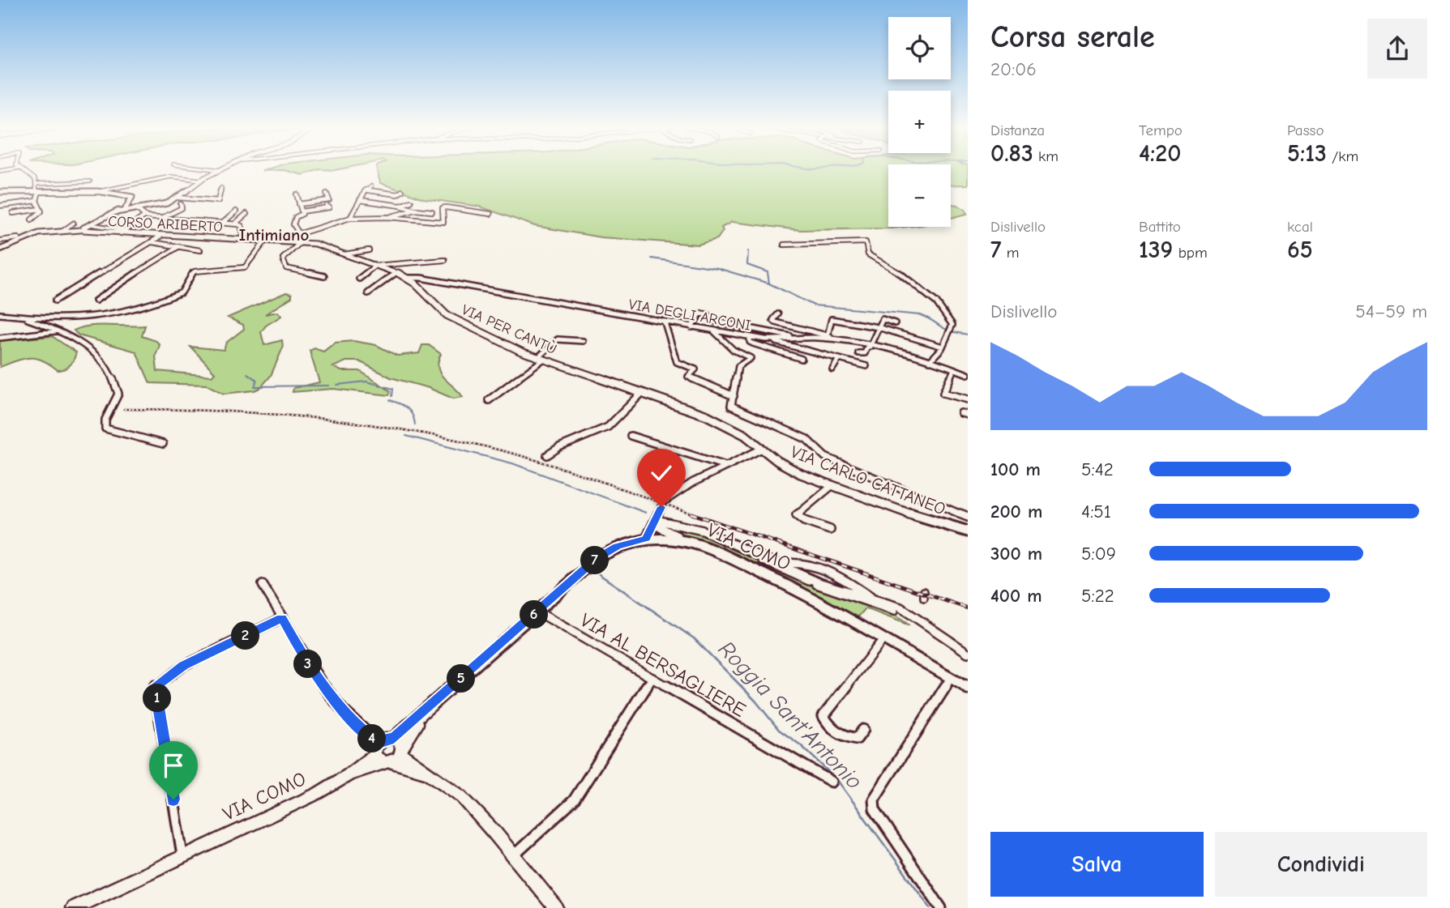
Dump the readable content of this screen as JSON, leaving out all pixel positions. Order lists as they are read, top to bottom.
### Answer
{
  "streets": {
    "main road": ["VIA COMO"],
    "street": [
      "CORSO ARIBERTO",
      "VIA DEGLI ARCONI",
      "VIA PER CANTÙ",
      "VIA CARLO CATTANEO",
      "VIA AL BERSAGLIERE"
    ]
  },
  "crossings": [
    ["CORSO ARIBERTO", "VIA PER CANTÙ"],
    ["VIA DEGLI ARCONI", "VIA PER CANTÙ"],
    ["VIA PER CANTÙ", "VIA CARLO CATTANEO"],
    ["VIA COMO", "VIA AL BERSAGLIERE"]
  ],
  "districts": ["Intimiano"],
  "water": ["Roggia Sant'Antonio"],
  "page": {
    "heading": ["Corsa serale", "20:06"],
    "map_buttons": ["+", "−"],
    "stats": [
      ["Distanza", "0.83 km"],
      ["Tempo", "4:20"],
      ["Passo", "5:13 /km"],
      ["Dislivello", "7 m"],
      ["Battito", "139 bpm"],
      ["kcal", "65"]
    ],
    "chart": ["Dislivello", "54–59 m"],
    "list": [
      {
        "name": "100 m",
        "note": "5:42"
      },
      {
        "name": "200 m",
        "note": "4:51"
      },
      {
        "name": "300 m",
        "note": "5:09"
      },
      {
        "name": "400 m",
        "note": "5:22"
      }
    ],
    "pins": [
      "7",
      "6",
      "2",
      "3",
      "5",
      "1",
      "4"
    ],
    "buttons": ["Salva", "Condividi"]
  }
}
